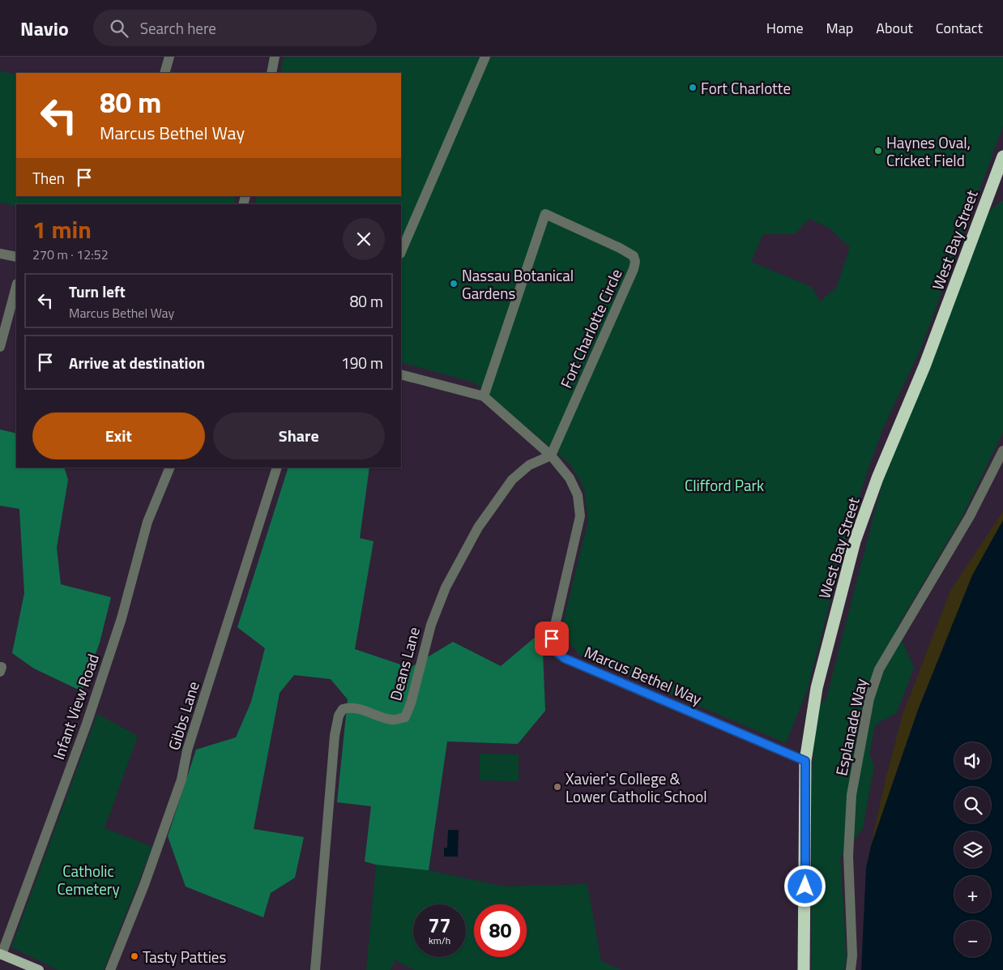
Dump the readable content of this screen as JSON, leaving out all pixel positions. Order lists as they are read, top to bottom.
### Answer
{
  "streets": {
    "highway": ["West Bay Street"],
    "street": [
      "Fort Charlotte Circle",
      "Deans Lane",
      "Marcus Bethel Way",
      "Infant View Road",
      "Gibbs Lane",
      "Esplanade Way"
    ]
  },
  "crossings": [
    ["West Bay Street", "Marcus Bethel Way"],
    ["Fort Charlotte Circle", "Deans Lane"],
    ["Fort Charlotte Circle", "Marcus Bethel Way"],
    ["Deans Lane", "Marcus Bethel Way"]
  ],
  "parks": ["Clifford Park", "Catholic Cemetery"],
  "places": [
    "Fort Charlotte",
    "Haynes Oval, Cricket Field",
    "Nassau Botanical Gardens",
    "Xavier's College & Lower Catholic School",
    "Tasty Patties"
  ],
  "page": {
    "header": "Navio",
    "search": "Search here",
    "nav": [
      "Home",
      "Map",
      "About",
      "Contact"
    ],
    "turn": ["80 m", "Marcus Bethel Way"],
    "then": "Then",
    "heading": ["1 min", "270 m · 12:52"],
    "list": [
      {
        "name": "Turn left",
        "note": "Marcus Bethel Way",
        "value": "80 m"
      },
      {
        "name": "Arrive at destination",
        "value": "190 m"
      }
    ],
    "buttons": ["Exit", "Share"],
    "map_buttons": ["+", "−"],
    "speed": "77 km/h",
    "limit": "80"
  }
}
